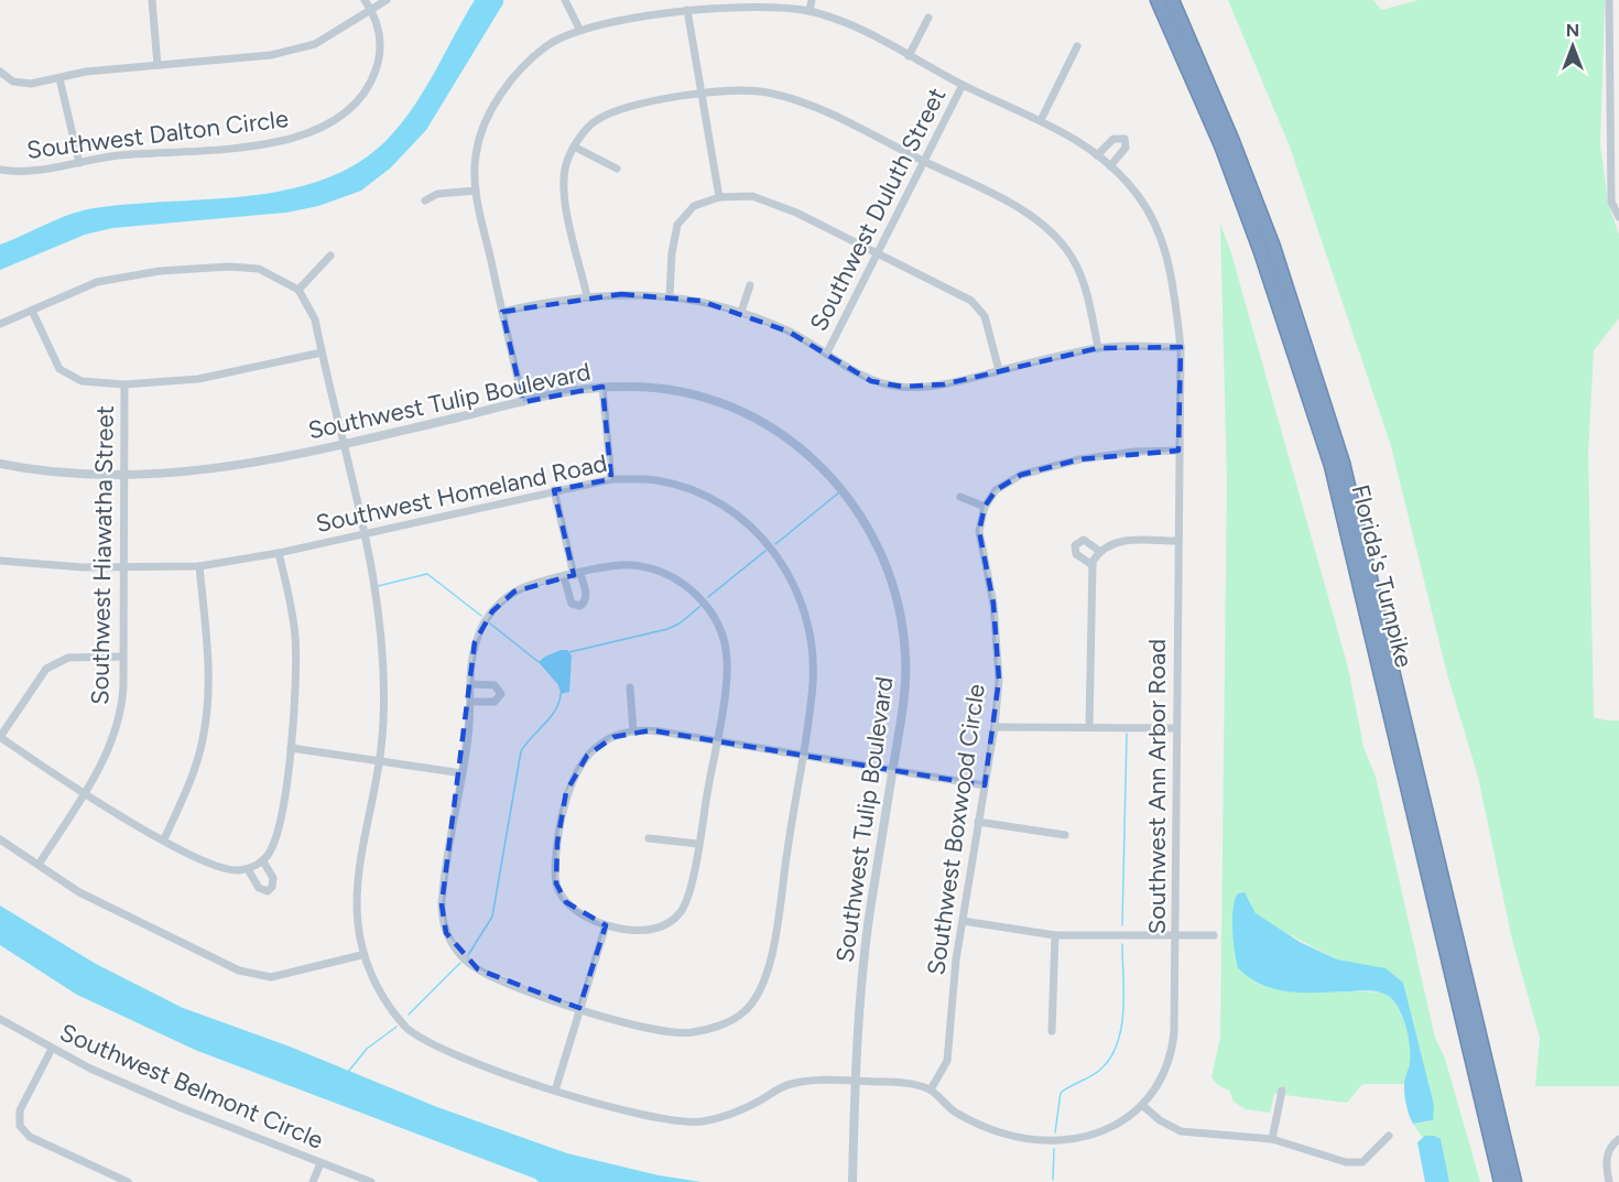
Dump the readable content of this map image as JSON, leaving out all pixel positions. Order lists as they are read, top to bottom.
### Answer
{
  "streets": {
    "highway": ["Florida's Turnpike"],
    "street": [
      "Southwest Dalton Circle",
      "Southwest Duluth Street",
      "Southwest Tulip Boulevard",
      "Southwest Homeland Road",
      "Southwest Hiawatha Street",
      "Southwest Ann Arbor Road",
      "Southwest Boxwood Circle",
      "Southwest Belmont Circle"
    ]
  },
  "crossings": [
    ["Southwest Duluth Street", "Southwest Ann Arbor Road"],
    ["Southwest Tulip Boulevard", "Southwest Hiawatha Street"],
    ["Southwest Tulip Boulevard", "Southwest Ann Arbor Road"],
    ["Southwest Homeland Road", "Southwest Hiawatha Street"],
    ["Southwest Ann Arbor Road", "Southwest Boxwood Circle"]
  ],
  "north": "top"
}
